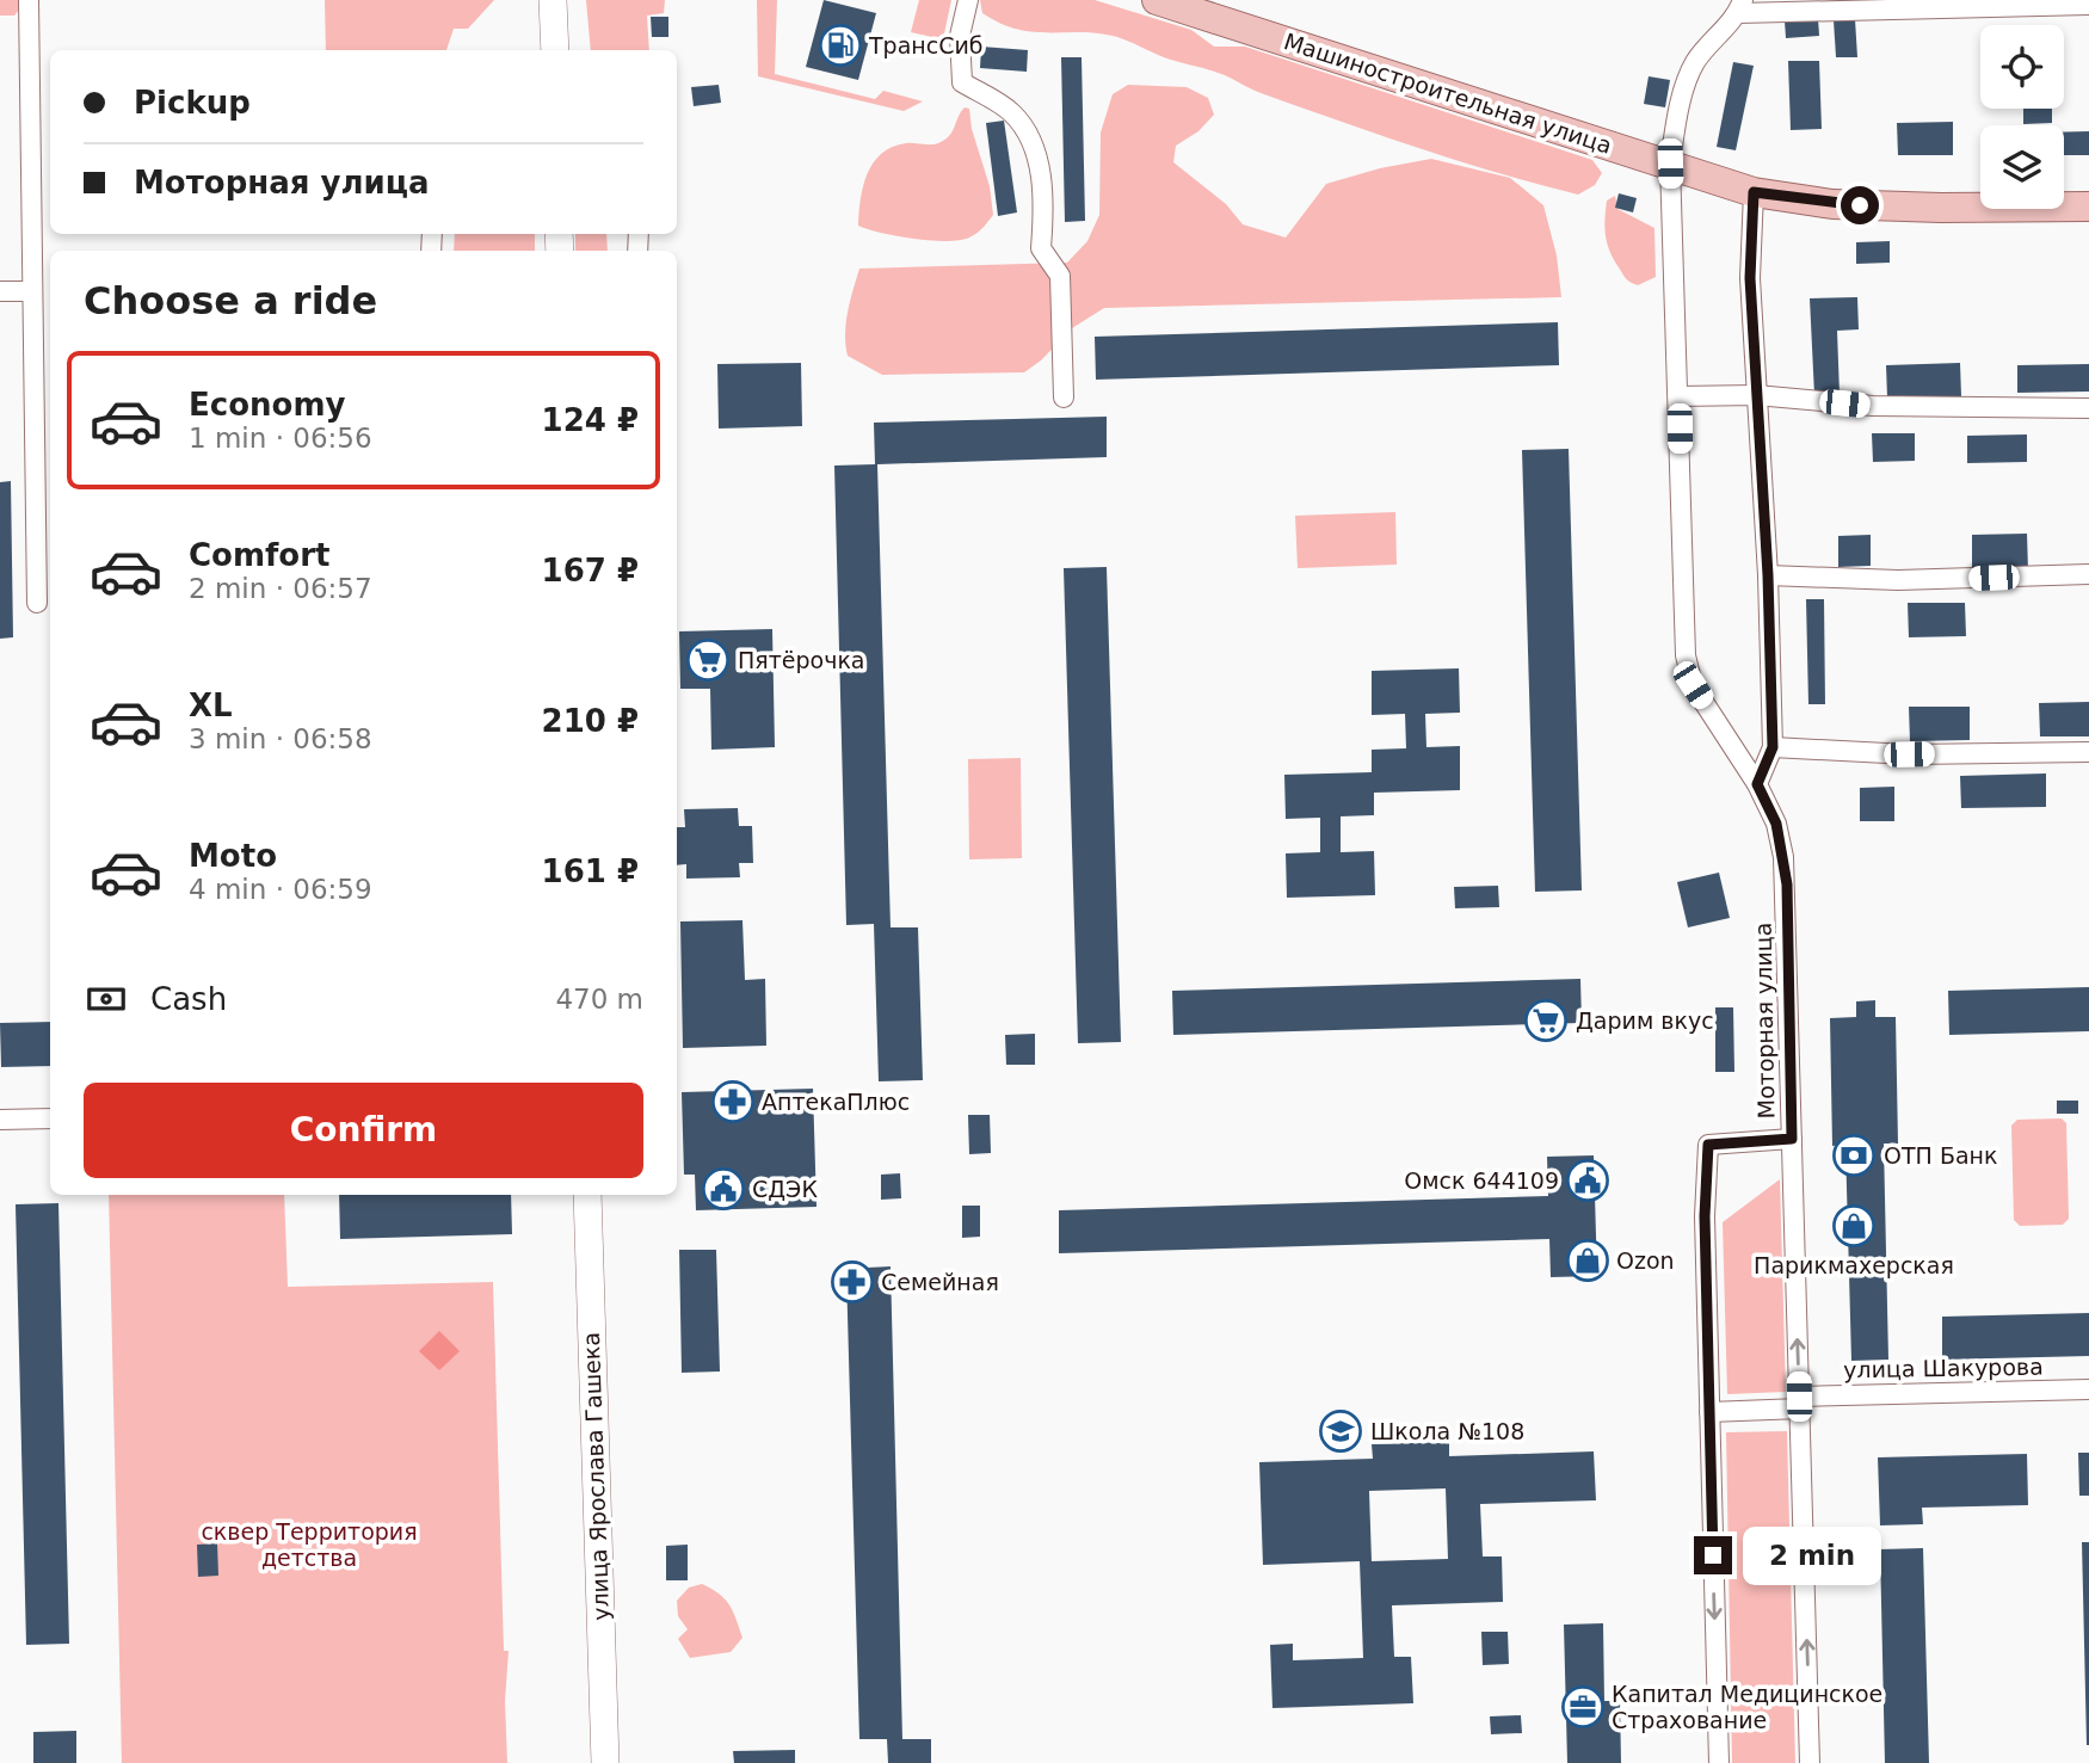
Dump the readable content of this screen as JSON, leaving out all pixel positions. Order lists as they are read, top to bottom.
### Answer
{
  "streets": {
    "main road": ["Машиностроительная улица", "улица Ярослава Гашека"],
    "street": ["Моторная улица", "улица Шакурова"]
  },
  "crossings": [
    ["Машиностроительная улица", "Моторная улица"],
    ["Моторная улица", "улица Шакурова"]
  ],
  "parks": ["сквер Территория детства"],
  "places": {
    "fuel station": ["ТрансСиб"],
    "supermarket": ["Пятёрочка", "Дарим вкус"],
    "pharmacy": ["АптекаПлюс", "Семейная"],
    "bank": ["ОТП Банк"],
    "public building": ["Омск 644109", "СДЭК"],
    "shop": ["Парикмахерская", "Ozon"],
    "school or university": ["Школа №108"],
    "office": ["Капитал Медицинское Страхование"]
  },
  "page": {
    "banner": ["Pickup", "Моторная улица"],
    "heading": "Choose a ride",
    "list": [
      {
        "name": "Economy",
        "note": "1 min · 06:56",
        "value": "124 ₽"
      },
      {
        "name": "Comfort",
        "note": "2 min · 06:57",
        "value": "167 ₽"
      },
      {
        "name": "XL",
        "note": "3 min · 06:58",
        "value": "210 ₽"
      },
      {
        "name": "Moto",
        "note": "4 min · 06:59",
        "value": "161 ₽"
      }
    ],
    "pay": ["Cash", "470 m"],
    "buttons": "Confirm",
    "bubble": "2 min"
  }
}
